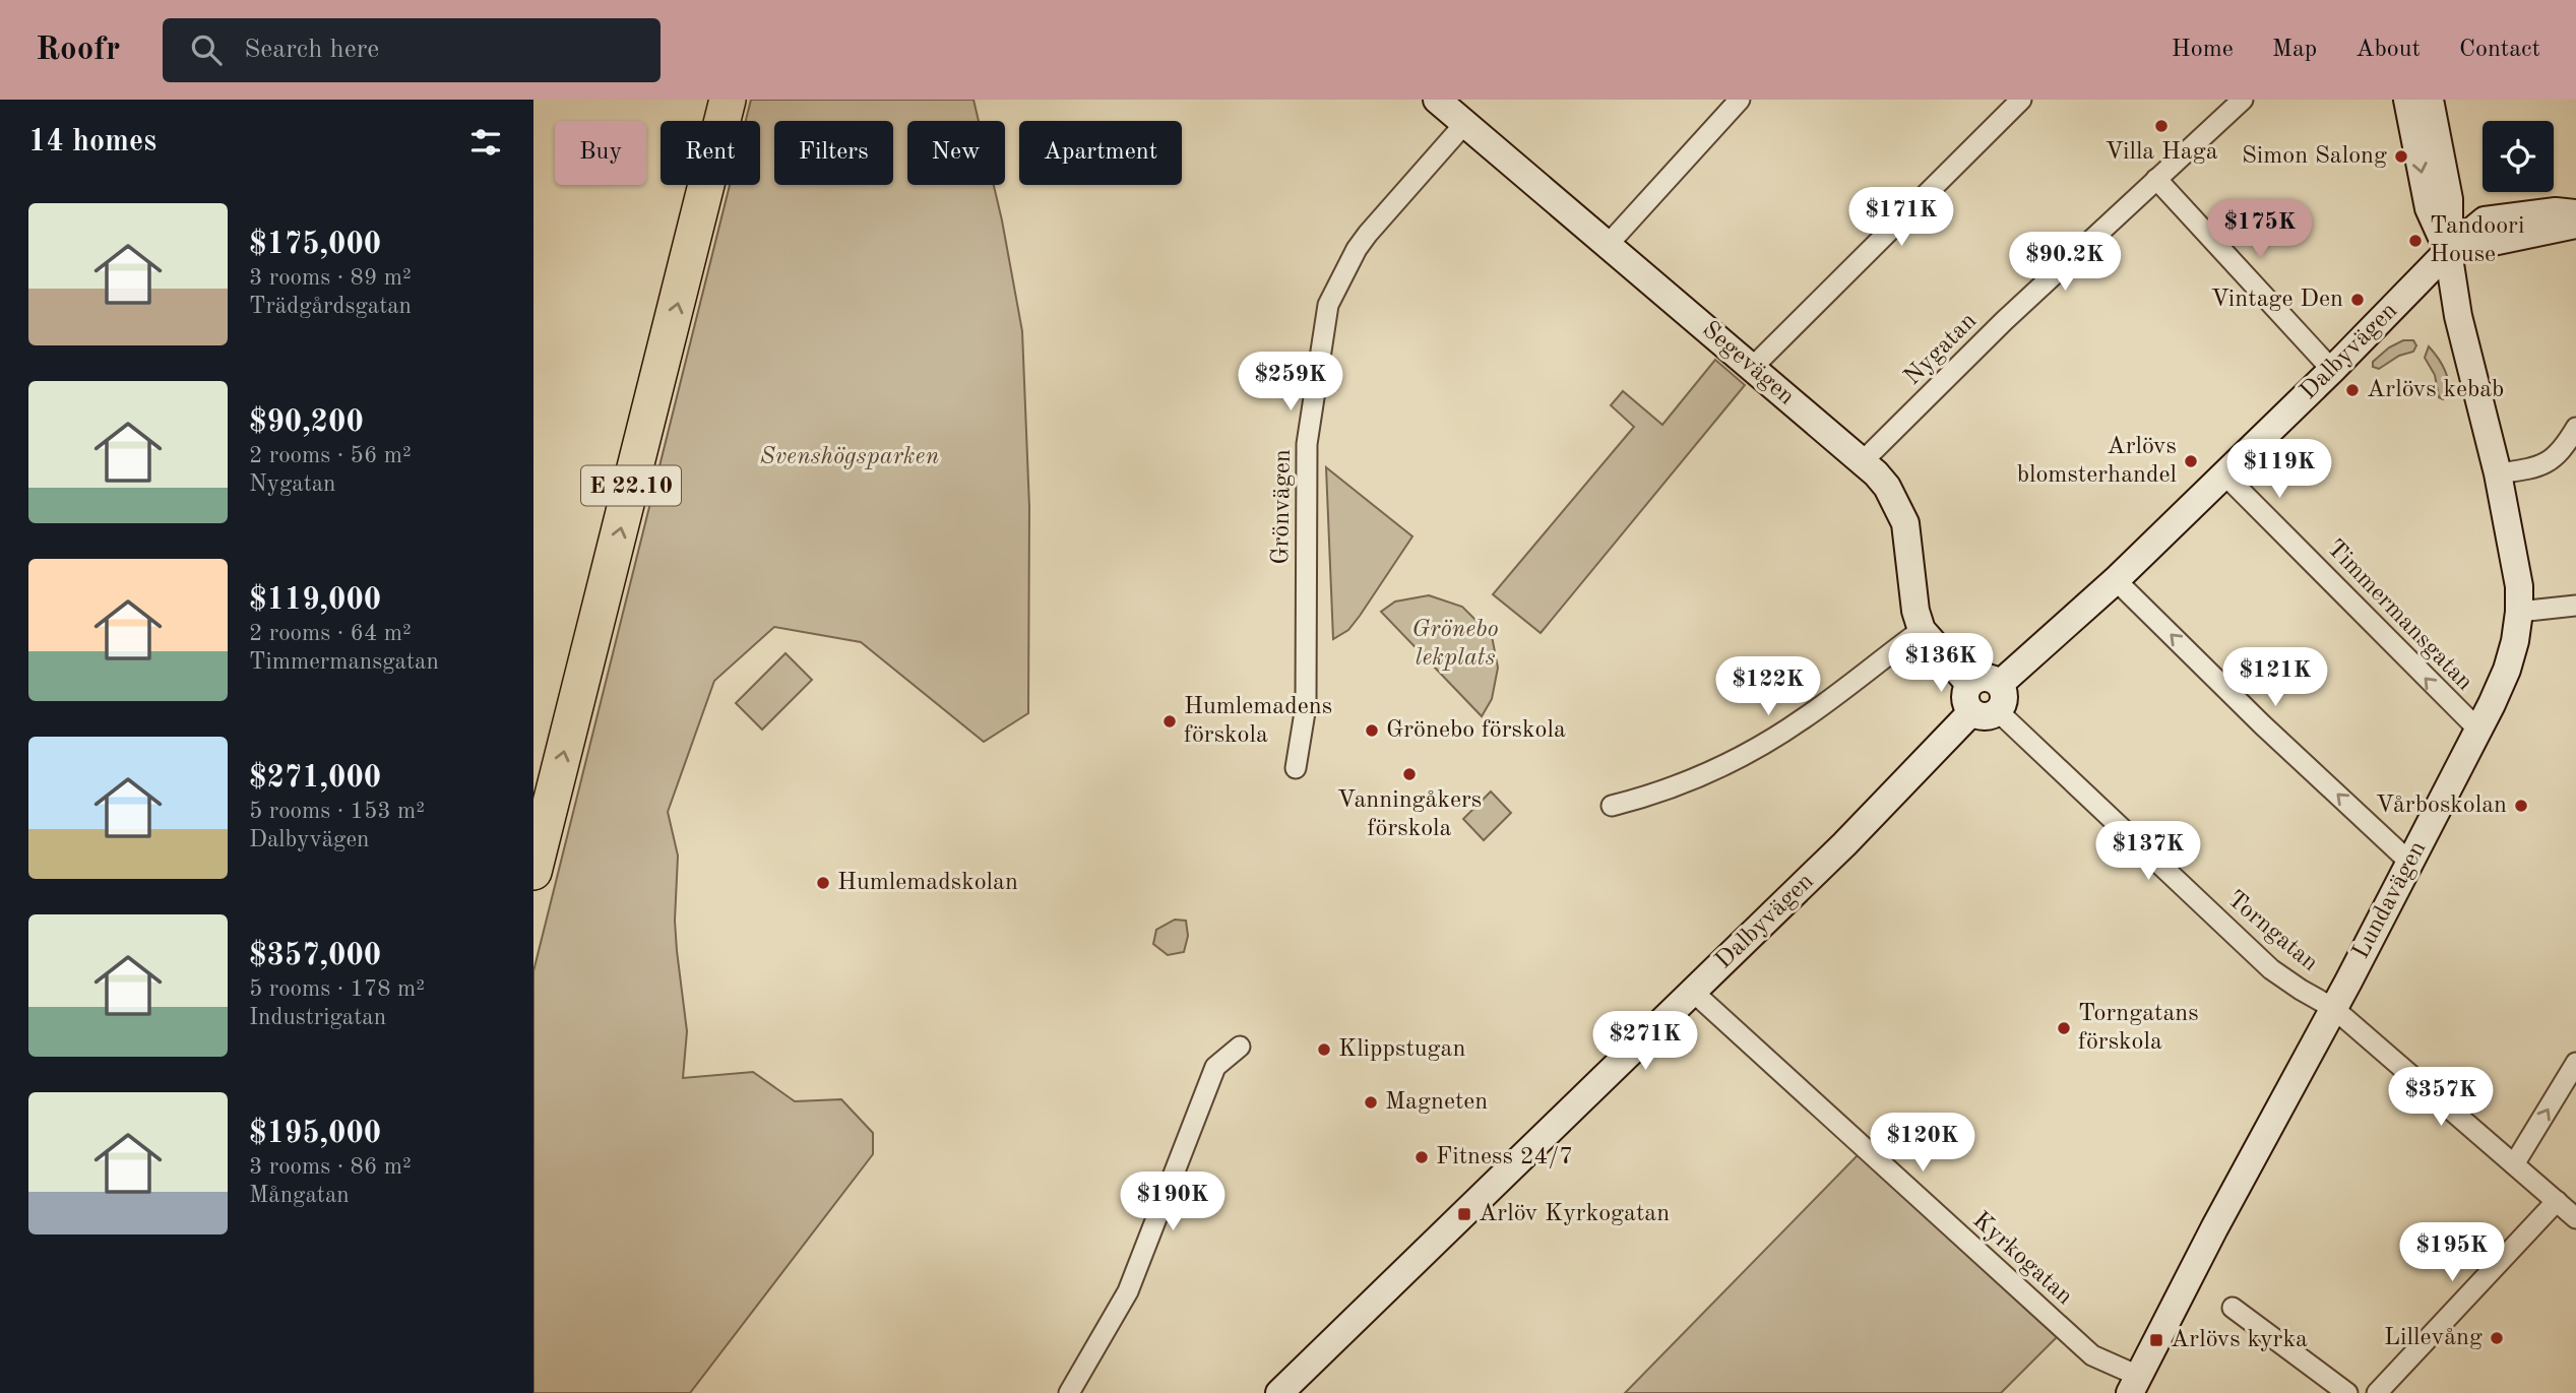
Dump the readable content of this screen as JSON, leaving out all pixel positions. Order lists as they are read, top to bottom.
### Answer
{
  "streets": {
    "highway": ["E 22.10"],
    "street": [
      "Nygatan",
      "Dalbyvägen",
      "Segevägen",
      "Grönvägen",
      "Timmermansgatan",
      "Lundavägen",
      "Torngatan",
      "Kyrkogatan"
    ]
  },
  "crossings": [
    ["Nygatan", "Segevägen"],
    ["Dalbyvägen", "Segevägen"],
    ["Dalbyvägen", "Timmermansgatan"],
    ["Dalbyvägen", "Lundavägen"],
    ["Dalbyvägen", "Torngatan"],
    ["Dalbyvägen", "Kyrkogatan"],
    ["Segevägen", "Grönvägen"],
    ["Segevägen", "Torngatan"],
    ["Timmermansgatan", "Lundavägen"],
    ["Lundavägen", "Torngatan"],
    ["Lundavägen", "Kyrkogatan"]
  ],
  "parks": ["Svenshögsparken", "Grönebo lekplats"],
  "places": {
    "other": [
      "Villa Haga",
      "Simon Salong",
      "Tandoori House",
      "Vintage Den",
      "Arlövs kebab",
      "Arlövs blomsterhandel",
      "Humlemadens förskola",
      "Grönebo förskola",
      "Vanningåkers förskola",
      "Vårboskolan",
      "Humlemadskolan",
      "Torngatans förskola",
      "Klippstugan",
      "Magneten",
      "Fitness 24/7",
      "Lillevång"
    ],
    "transit": ["Arlöv Kyrkogatan", "Arlövs kyrka"]
  },
  "page": {
    "header": "Roofr",
    "search": "Search here",
    "nav": [
      "Home",
      "Map",
      "About",
      "Contact"
    ],
    "heading": "14 homes",
    "chip": [
      "Buy",
      "Rent",
      "Filters",
      "New",
      "Apartment"
    ],
    "list": [
      {
        "name": "$175,000",
        "note": "3 rooms · 89 m² · Trädgårdsgatan"
      },
      {
        "name": "$90,200",
        "note": "2 rooms · 56 m² · Nygatan"
      },
      {
        "name": "$119,000",
        "note": "2 rooms · 64 m² · Timmermansgatan"
      },
      {
        "name": "$271,000",
        "note": "5 rooms · 153 m² · Dalbyvägen"
      },
      {
        "name": "$357,000",
        "note": "5 rooms · 178 m² · Industrigatan"
      },
      {
        "name": "$195,000",
        "note": "3 rooms · 86 m² · Mångatan"
      }
    ],
    "price": [
      "$171K",
      "$175K",
      "$90.2K",
      "$259K",
      "$119K",
      "$136K",
      "$121K",
      "$122K",
      "$137K",
      "$271K",
      "$357K",
      "$120K",
      "$190K",
      "$195K"
    ]
  }
}
